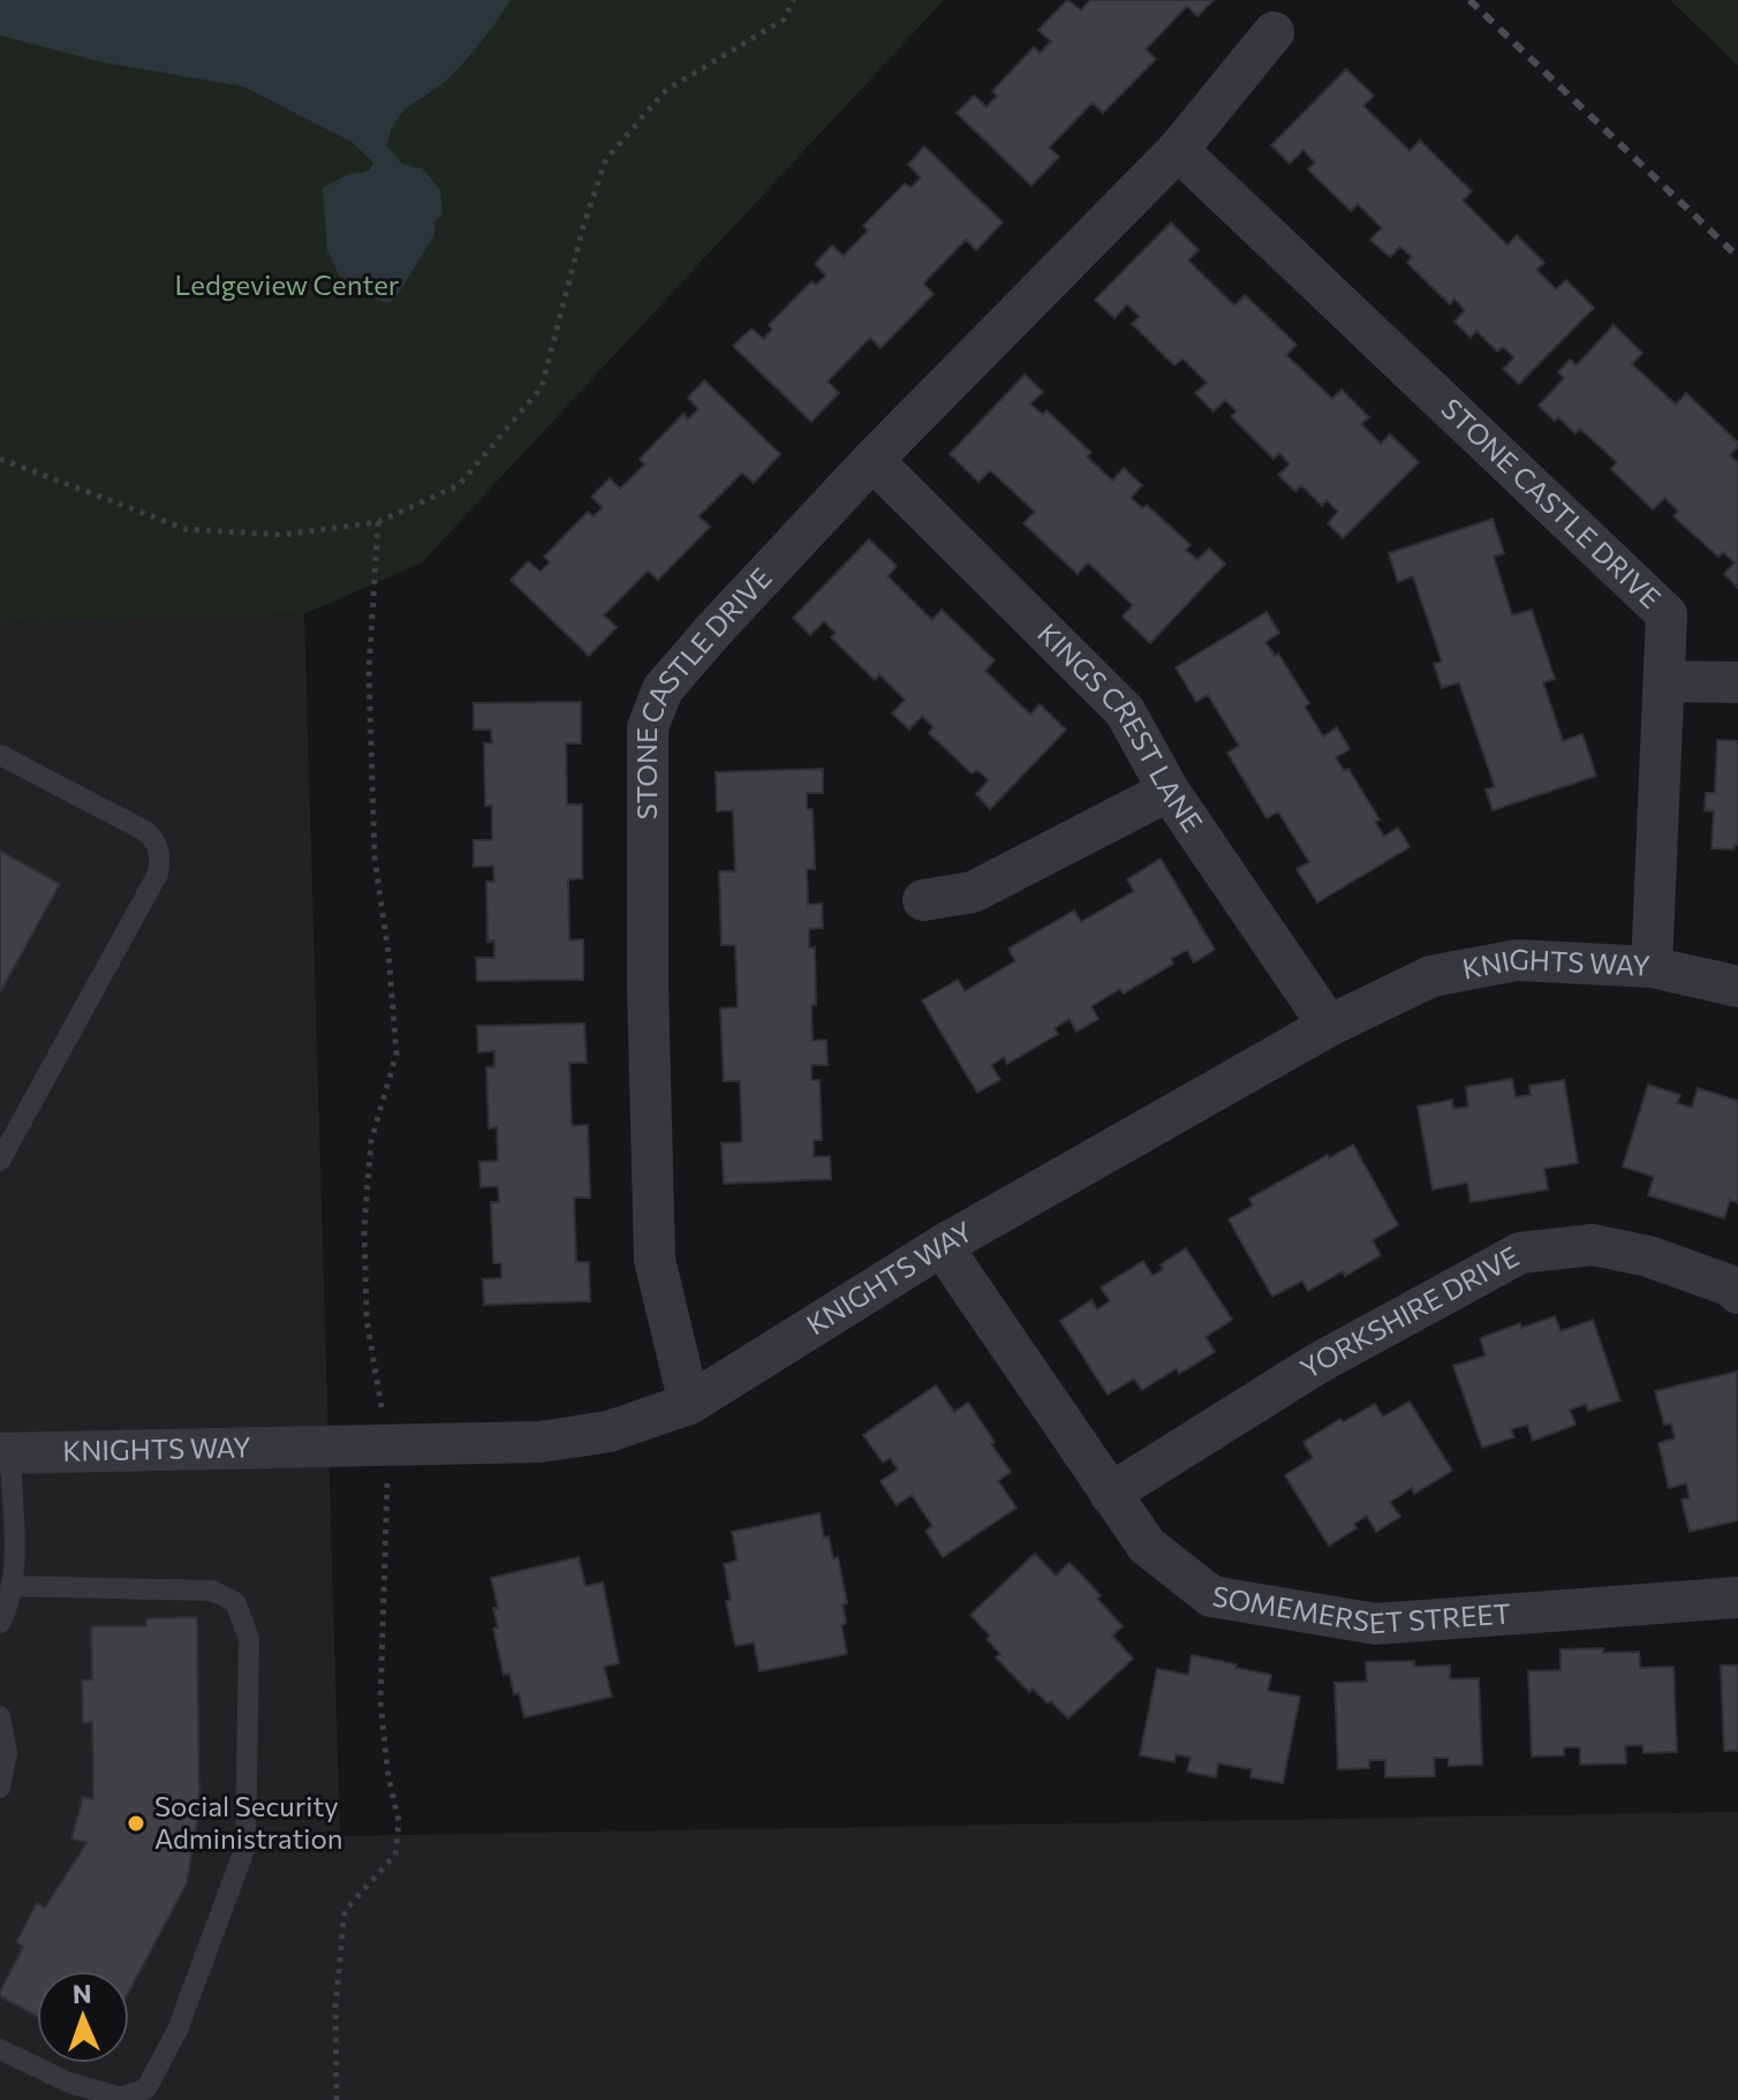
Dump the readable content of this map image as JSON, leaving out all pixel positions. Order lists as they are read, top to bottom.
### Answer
{
  "streets": {
    "street": [
      "STONE CASTLE DRIVE",
      "KINGS CREST LANE",
      "KNIGHTS WAY",
      "YORKSHIRE DRIVE",
      "SOMEMERSET STREET"
    ]
  },
  "crossings": [
    ["STONE CASTLE DRIVE", "KINGS CREST LANE"],
    ["STONE CASTLE DRIVE", "KNIGHTS WAY"],
    ["KINGS CREST LANE", "KNIGHTS WAY"],
    ["KNIGHTS WAY", "SOMEMERSET STREET"],
    ["YORKSHIRE DRIVE", "SOMEMERSET STREET"]
  ],
  "parks": ["Ledgeview Center"],
  "places": ["Social Security Administration"],
  "north": "top"
}
